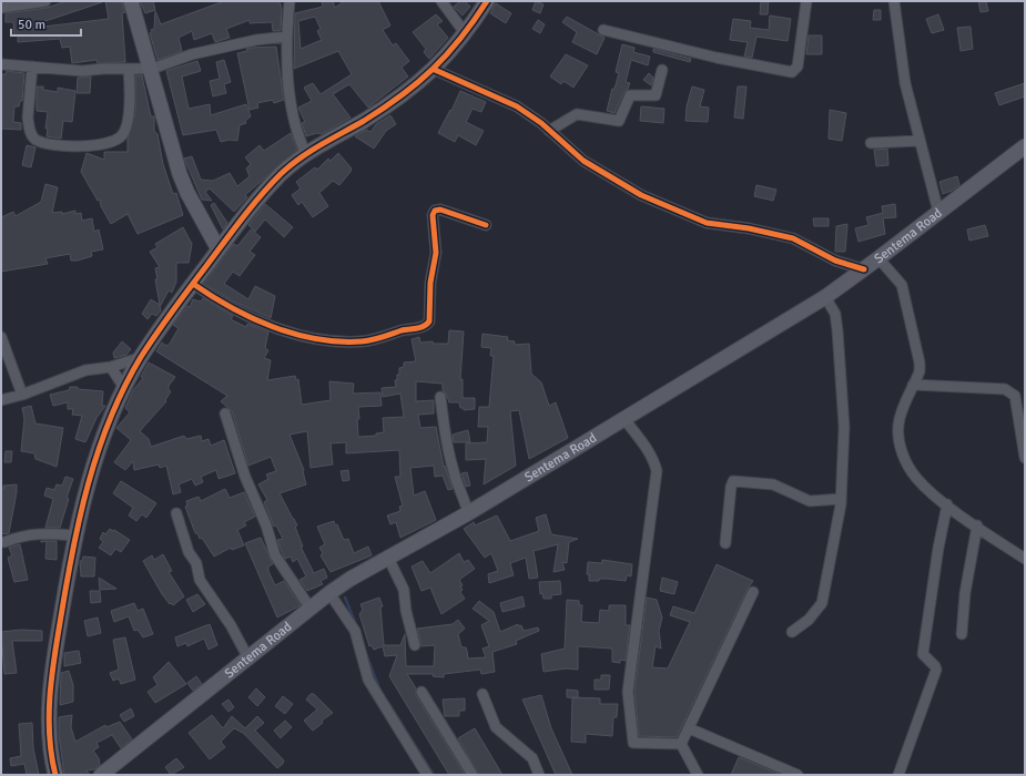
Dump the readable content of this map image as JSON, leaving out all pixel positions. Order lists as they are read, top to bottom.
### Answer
{
  "streets": {
    "street": ["Sentema Road"]
  },
  "scale_bar": "50 m"
}
